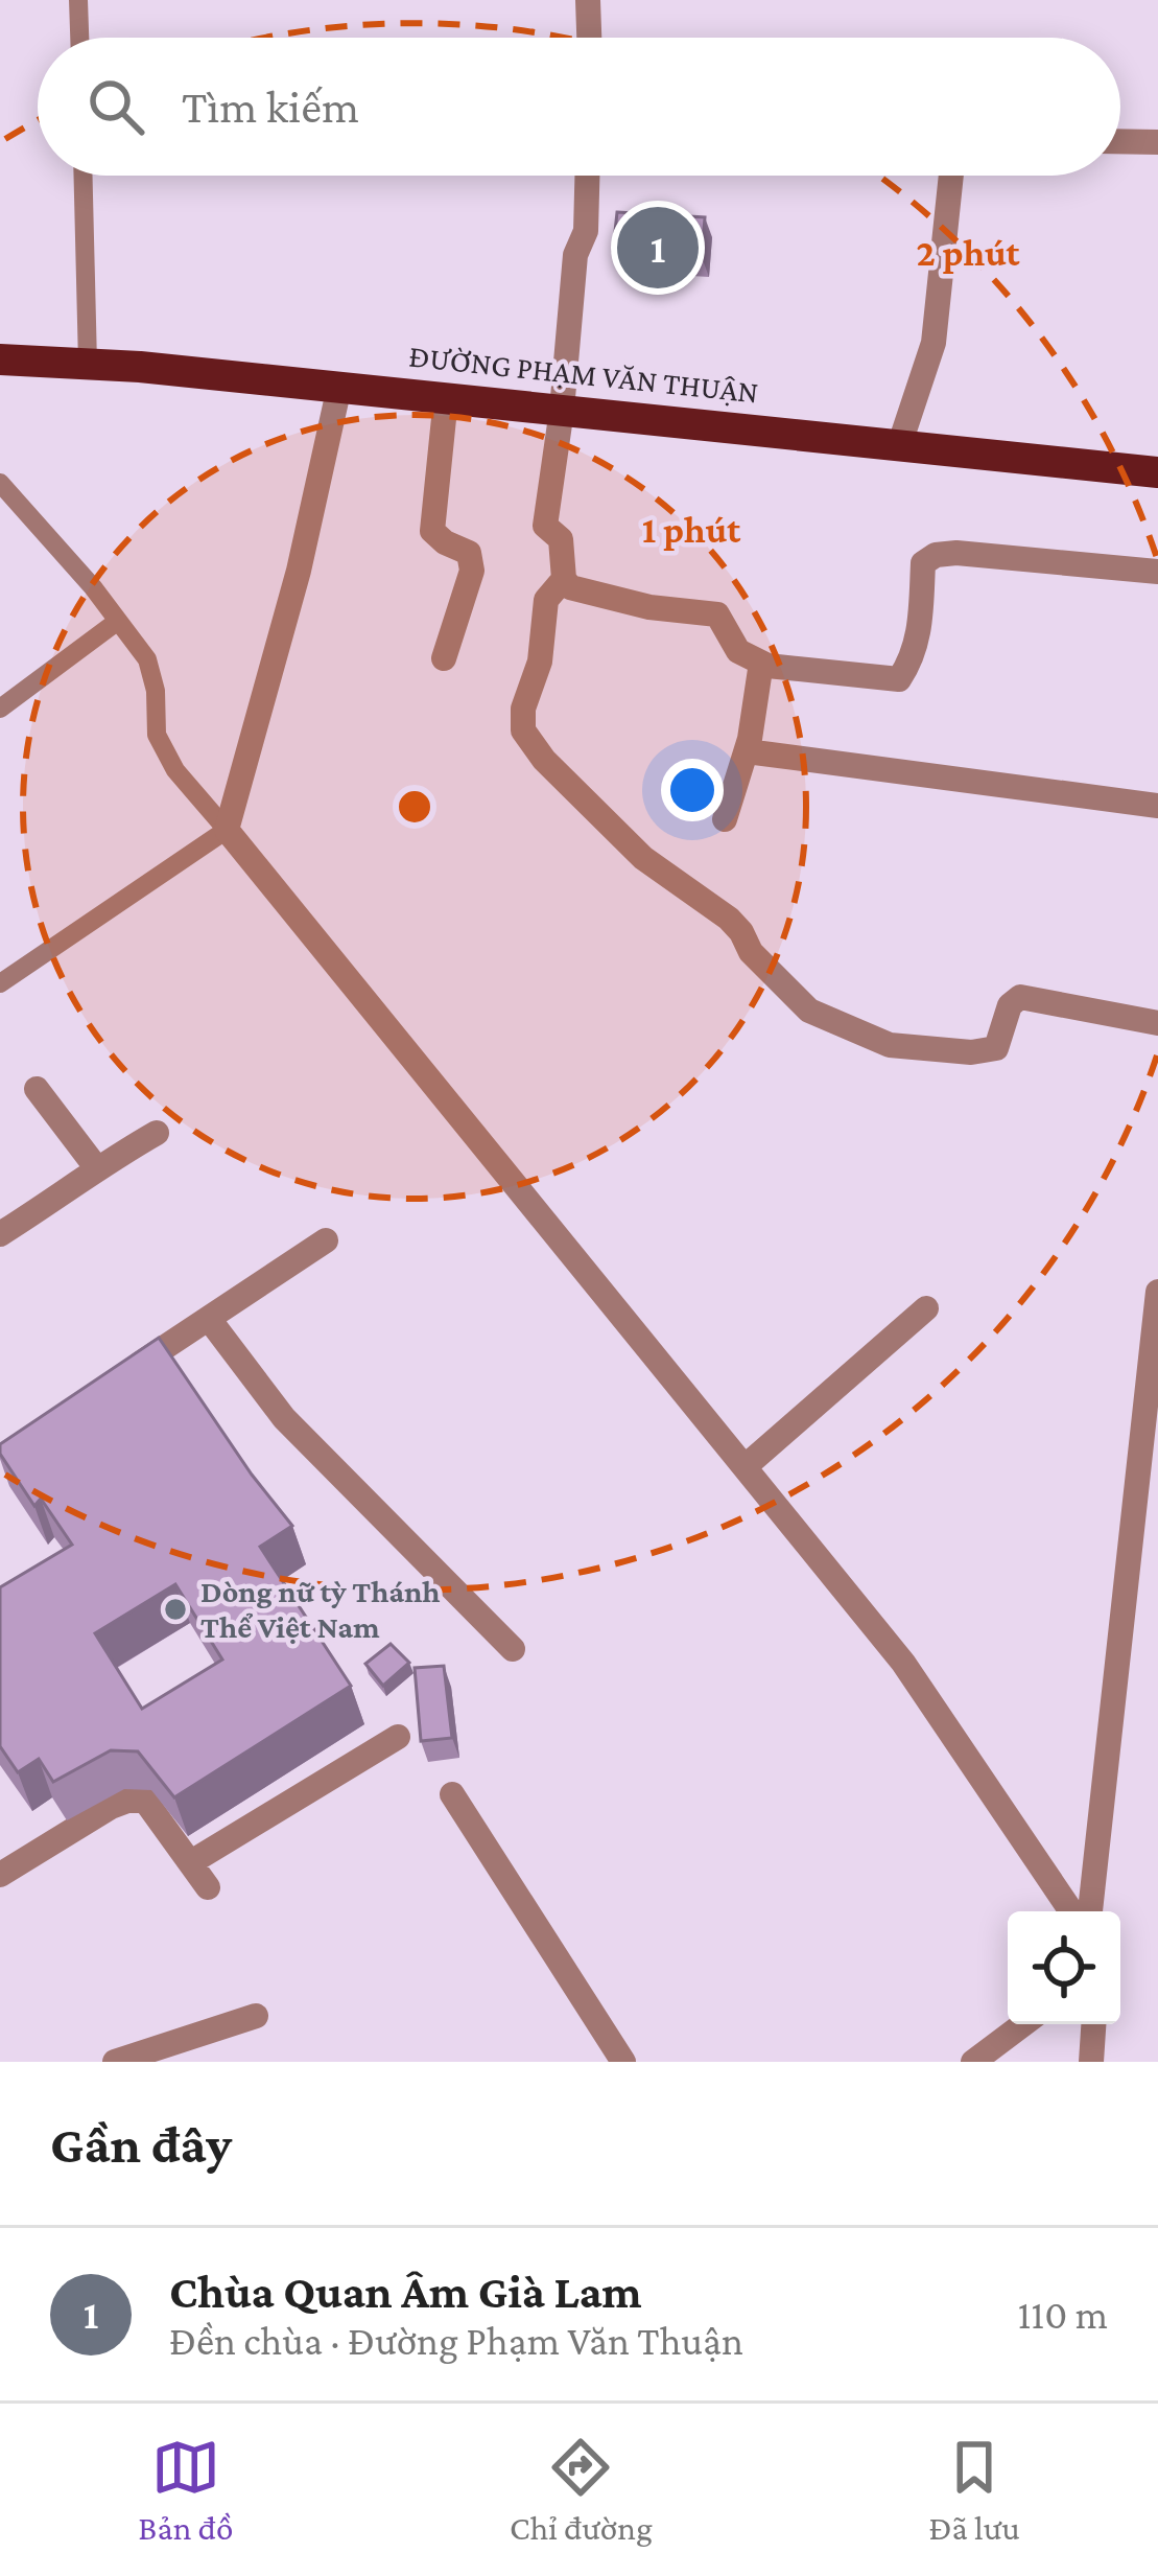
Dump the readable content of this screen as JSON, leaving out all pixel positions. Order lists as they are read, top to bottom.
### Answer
{
  "streets": {
    "main road": ["ĐƯỜNG PHẠM VĂN THUẬN"]
  },
  "places": ["Dòng nữ tỳ Thánh Thể Việt Nam"],
  "page": {
    "search": "Tìm kiếm",
    "pins": "1",
    "heading": "Gần đây",
    "list": [
      {
        "mark": "1",
        "name": "Chùa Quan Âm Già Lam",
        "note": "Đền chùa · Đường Phạm Văn Thuận",
        "value": "110 m"
      }
    ],
    "nav": ["Bản đồ", "Chỉ đường", "Đã lưu"]
  },
  "rings": ["2 phút", "1 phút"]
}
